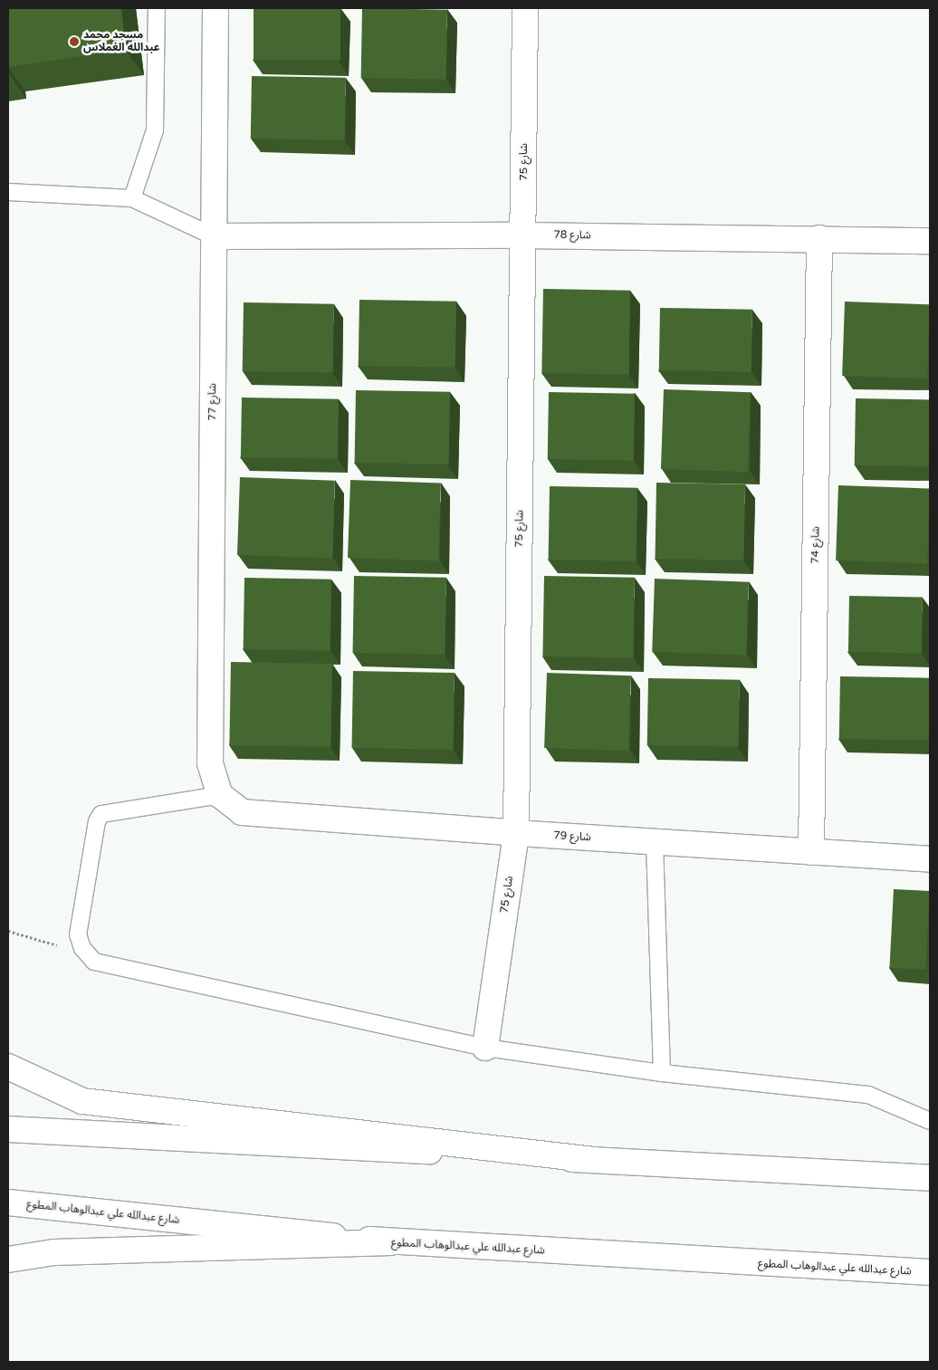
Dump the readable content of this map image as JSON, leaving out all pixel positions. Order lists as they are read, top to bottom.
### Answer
{
  "streets": {
    "main road": [
      "شارع 75",
      "شارع 78",
      "شارع 77",
      "شارع 74",
      "شارع 79",
      "شارع عبدالله علي عبدالوهاب المطوع"
    ]
  },
  "crossings": [
    ["شارع 75", "شارع 78"],
    ["شارع 75", "شارع 79"],
    ["شارع 78", "شارع 77"],
    ["شارع 78", "شارع 74"],
    ["شارع 77", "شارع 79"],
    ["شارع 74", "شارع 79"]
  ],
  "places": ["مسجد محمد عبدالله الغملاس"]
}
